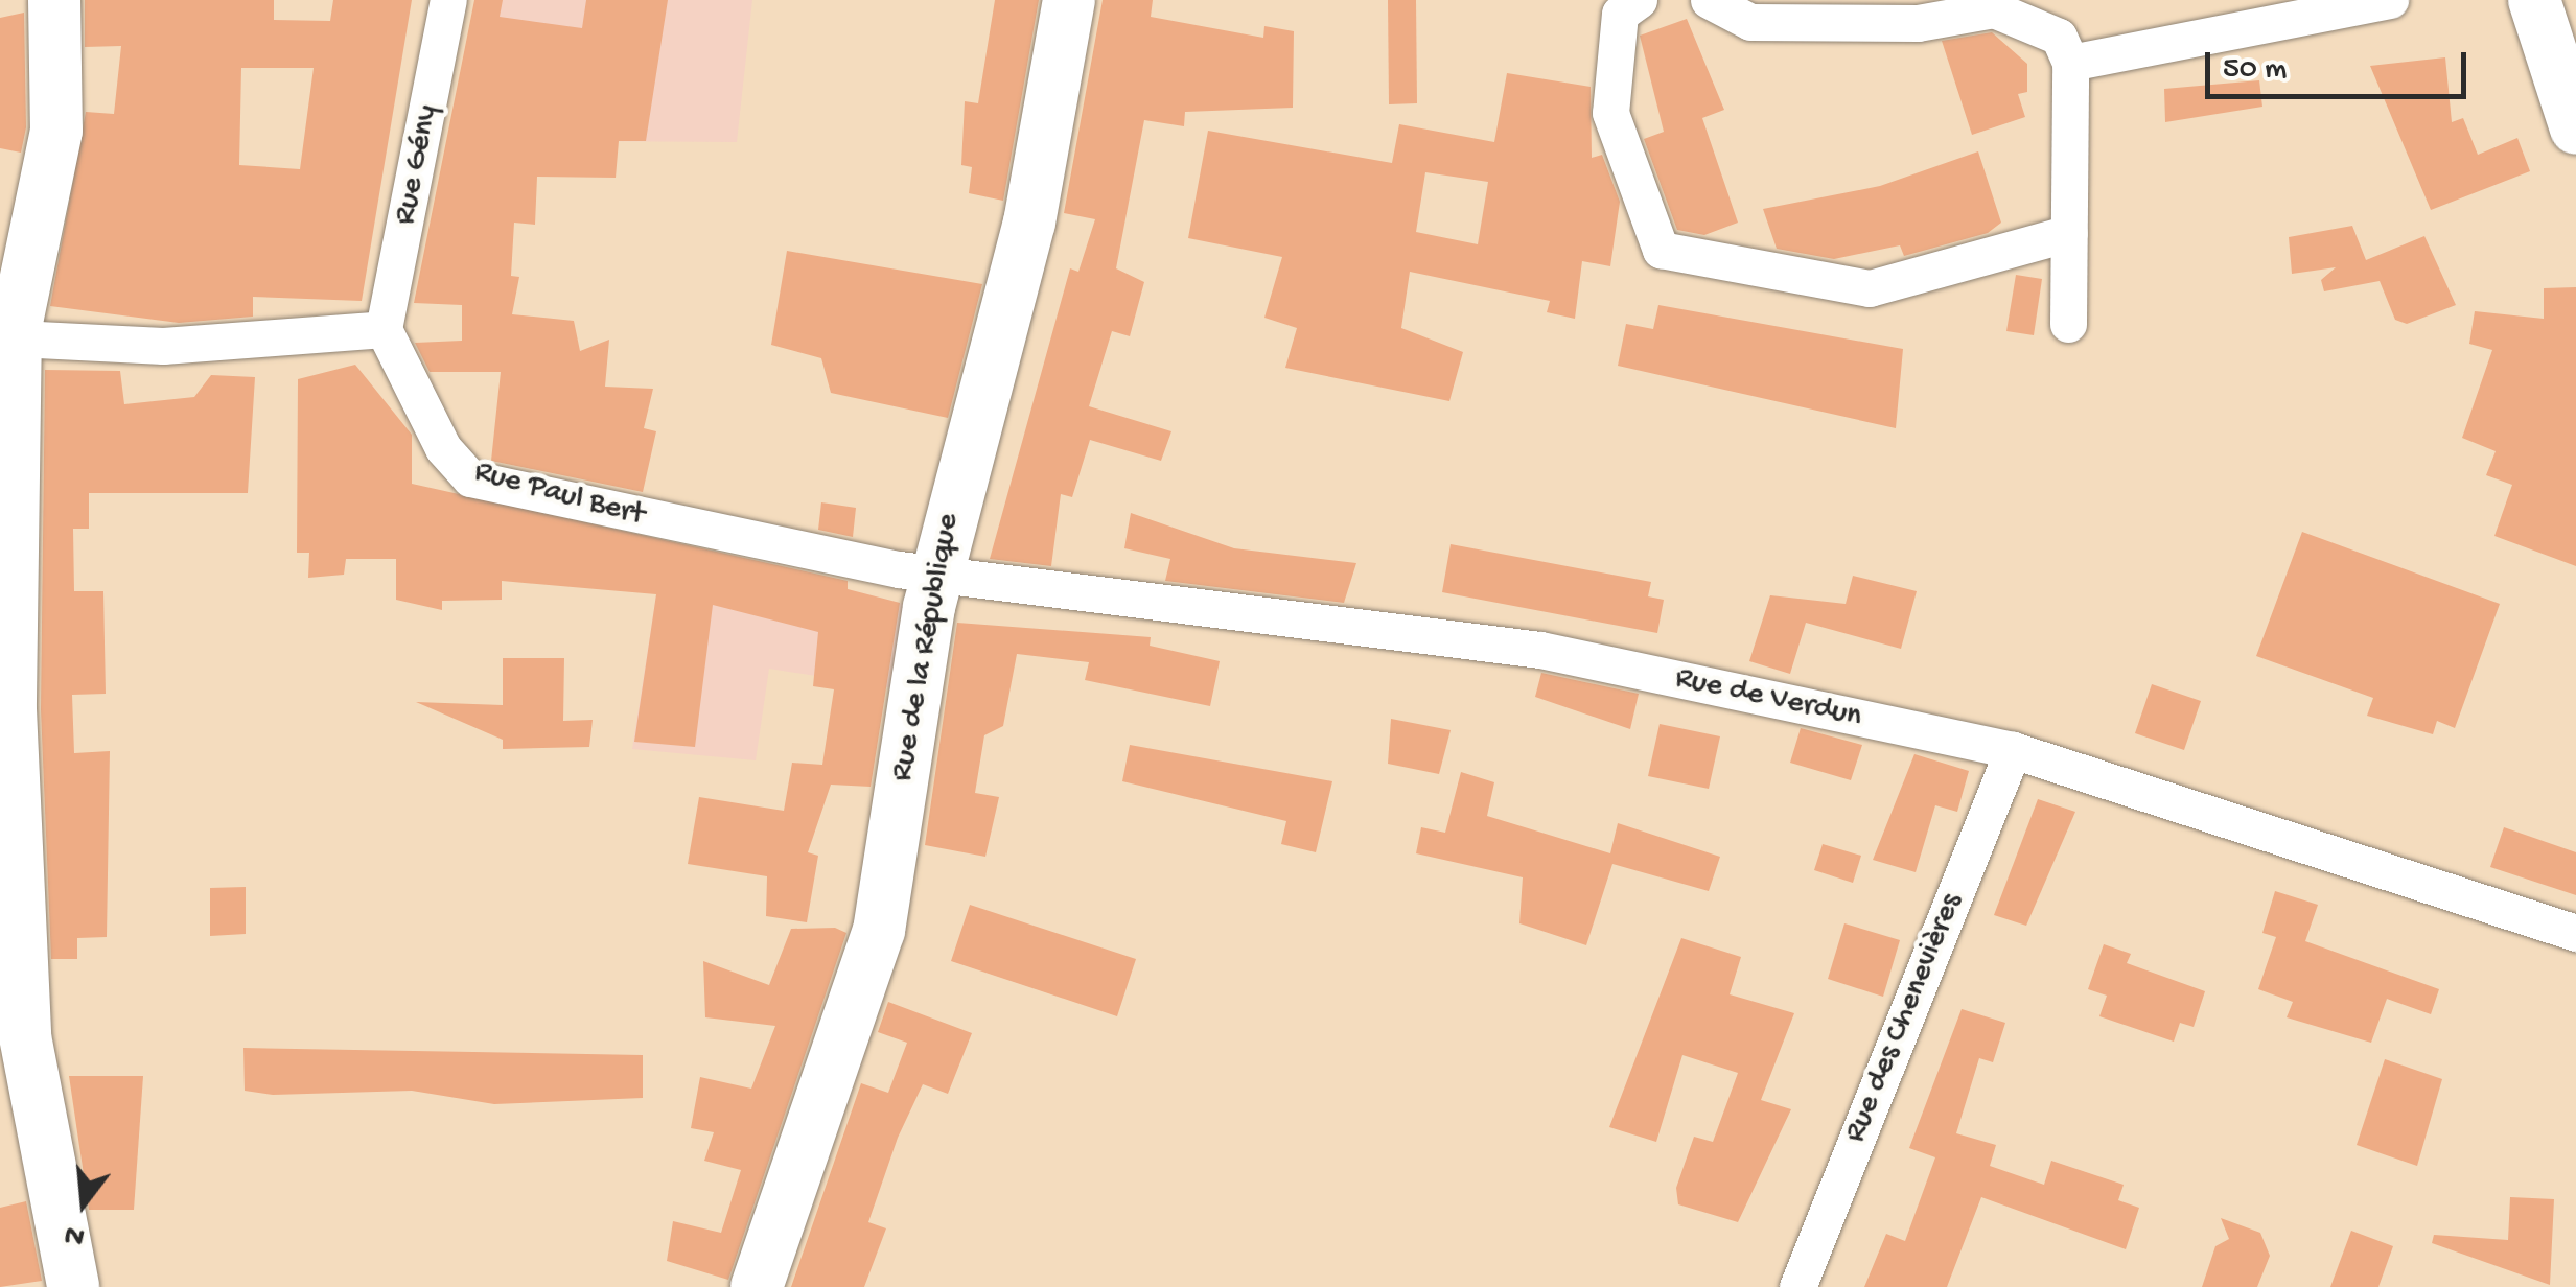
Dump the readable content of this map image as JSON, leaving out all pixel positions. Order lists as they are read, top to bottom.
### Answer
{
  "streets": {
    "main road": ["Rue de la République"],
    "street": [
      "Rue Gény",
      "Rue Paul Bert",
      "Rue de Verdun",
      "Rue des Chenevières"
    ]
  },
  "crossings": [
    ["Rue Gény", "Rue Paul Bert"],
    ["Rue Paul Bert", "Rue de la République"],
    ["Rue Paul Bert", "Rue de Verdun"],
    ["Rue de la République", "Rue de Verdun"],
    ["Rue de Verdun", "Rue des Chenevières"]
  ],
  "scale_bar": "50 m",
  "north": "bottom"
}
